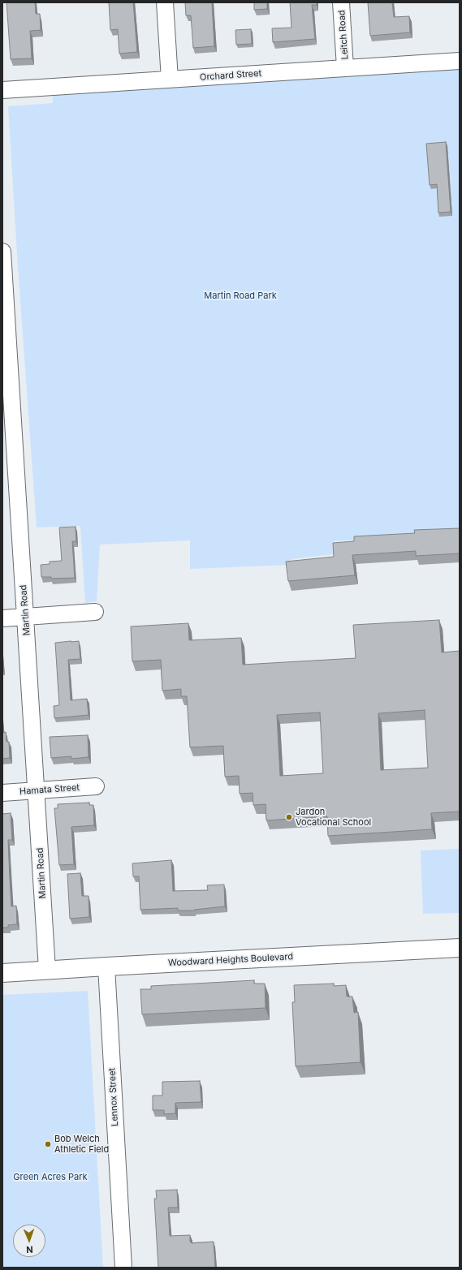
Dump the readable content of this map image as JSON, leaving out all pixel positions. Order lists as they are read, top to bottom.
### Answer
{
  "streets": {
    "street": [
      "Leitch Road",
      "Orchard Street",
      "Martin Road",
      "Hamata Street",
      "Woodward Heights Boulevard",
      "Lennox Street"
    ]
  },
  "crossings": [
    ["Leitch Road", "Orchard Street"],
    ["Martin Road", "Hamata Street"],
    ["Martin Road", "Woodward Heights Boulevard"],
    ["Woodward Heights Boulevard", "Lennox Street"]
  ],
  "parks": ["Martin Road Park", "Green Acres Park"],
  "places": ["Jardon Vocational School", "Bob Welch Athletic Field"],
  "north": "bottom"
}
